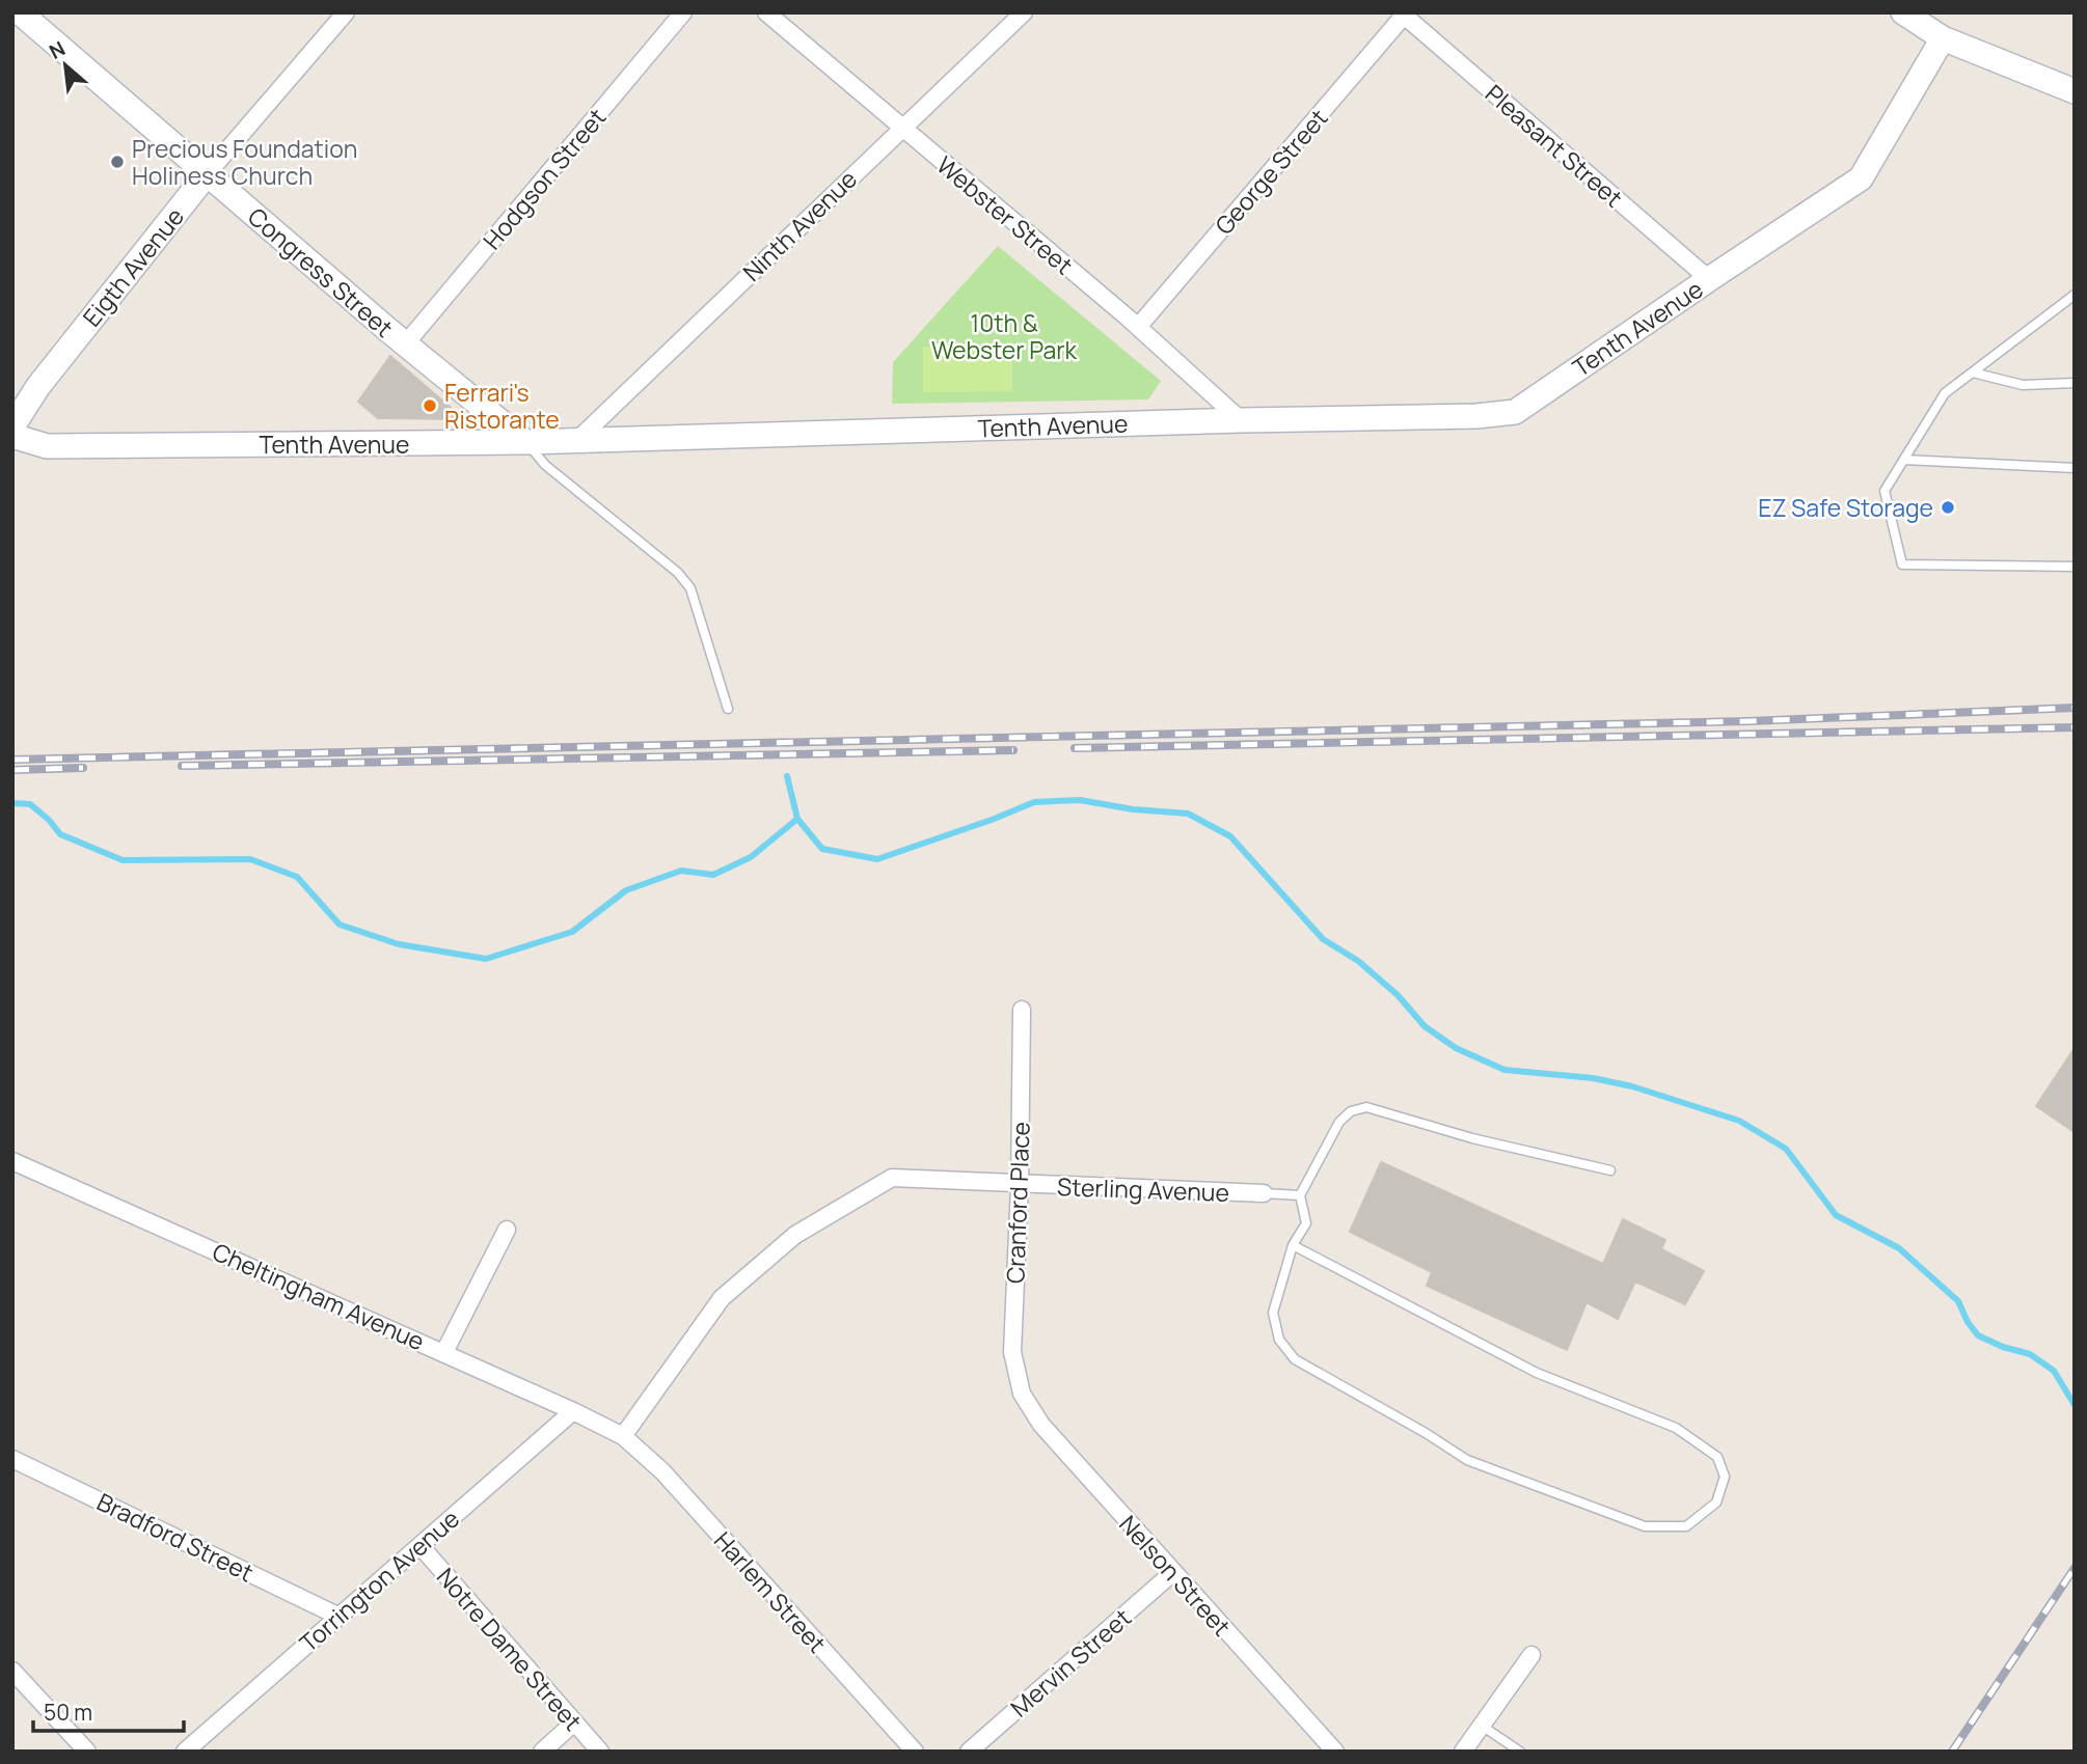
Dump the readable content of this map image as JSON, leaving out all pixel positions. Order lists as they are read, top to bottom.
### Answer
{
  "streets": {
    "street": [
      "Pleasant Street",
      "George Street",
      "Hodgson Street",
      "Webster Street",
      "Ninth Avenue",
      "Eigth Avenue",
      "Congress Street",
      "Tenth Avenue",
      "Sterling Avenue",
      "Cranford Place",
      "Cheltingham Avenue",
      "Bradford Street",
      "Nelson Street",
      "Torrington Avenue",
      "Harlem Street",
      "Notre Dame Street",
      "Mervin Street"
    ]
  },
  "crossings": [
    ["Pleasant Street", "George Street"],
    ["Pleasant Street", "Tenth Avenue"],
    ["George Street", "Webster Street"],
    ["Hodgson Street", "Congress Street"],
    ["Webster Street", "Ninth Avenue"],
    ["Webster Street", "Tenth Avenue"],
    ["Ninth Avenue", "Tenth Avenue"],
    ["Eigth Avenue", "Congress Street"],
    ["Congress Street", "Tenth Avenue"],
    ["Sterling Avenue", "Cranford Place"],
    ["Sterling Avenue", "Cheltingham Avenue"],
    ["Sterling Avenue", "Harlem Street"],
    ["Cranford Place", "Nelson Street"],
    ["Cheltingham Avenue", "Torrington Avenue"],
    ["Cheltingham Avenue", "Harlem Street"],
    ["Bradford Street", "Torrington Avenue"],
    ["Nelson Street", "Mervin Street"],
    ["Torrington Avenue", "Notre Dame Street"]
  ],
  "parks": ["10th & Webster Park"],
  "places": ["Precious Foundation Holiness Church", "Ferrari's Ristorante", "EZ Safe Storage"],
  "scale_bar": "50 m",
  "north": "top left"
}
